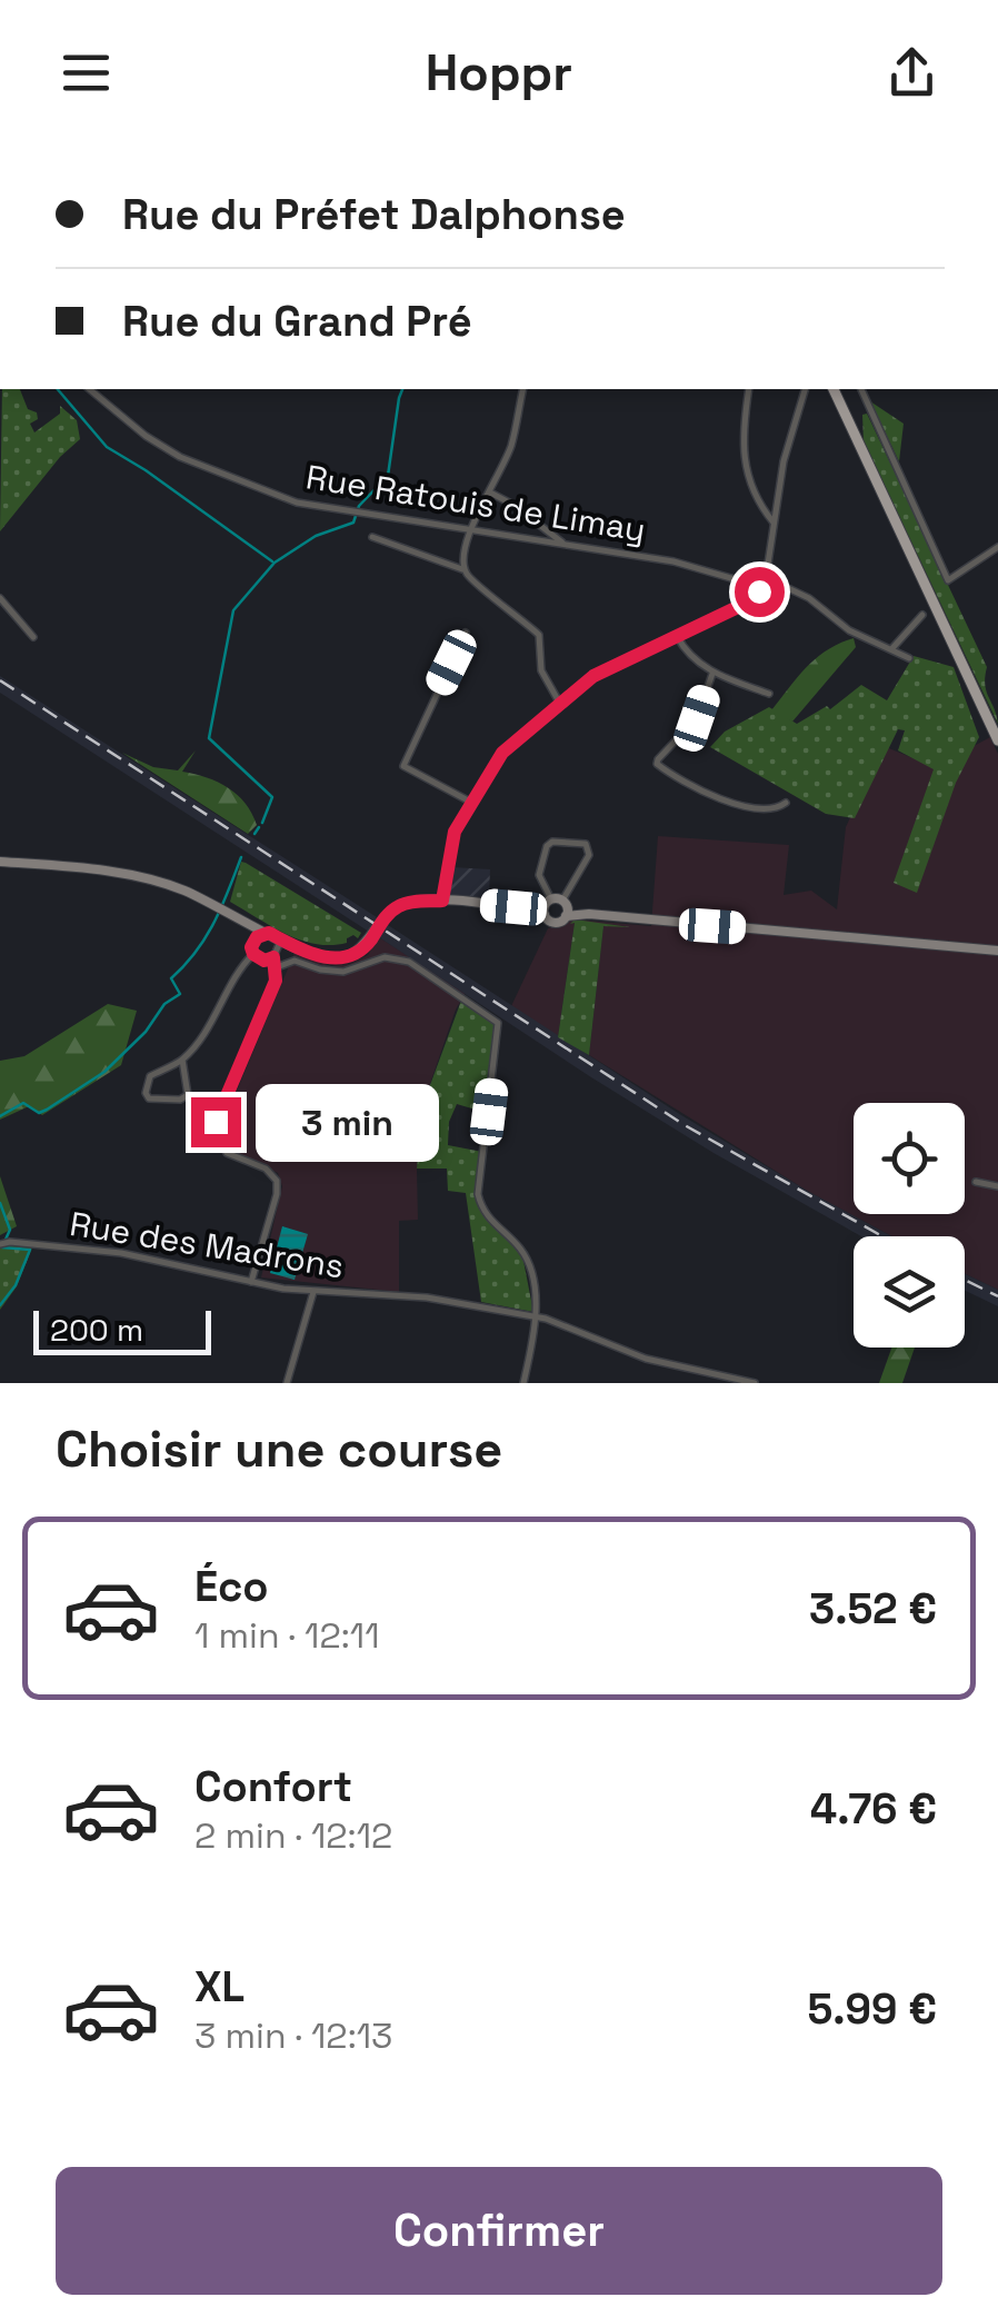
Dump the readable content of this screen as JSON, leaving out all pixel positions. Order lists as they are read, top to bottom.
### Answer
{
  "streets": {
    "street": ["Rue Ratouis de Limay", "Rue des Madrons"]
  },
  "scale_bar": "200 m",
  "page": {
    "header": "Hoppr",
    "banner": ["Rue du Préfet Dalphonse", "Rue du Grand Pré"],
    "bubble": "3 min",
    "scale": "200 m",
    "heading": "Choisir une course",
    "list": [
      {
        "name": "Éco",
        "note": "1 min · 12:11",
        "value": "3.52 €"
      },
      {
        "name": "Confort",
        "note": "2 min · 12:12",
        "value": "4.76 €"
      },
      {
        "name": "XL",
        "note": "3 min · 12:13",
        "value": "5.99 €"
      }
    ],
    "buttons": "Confirmer"
  }
}
